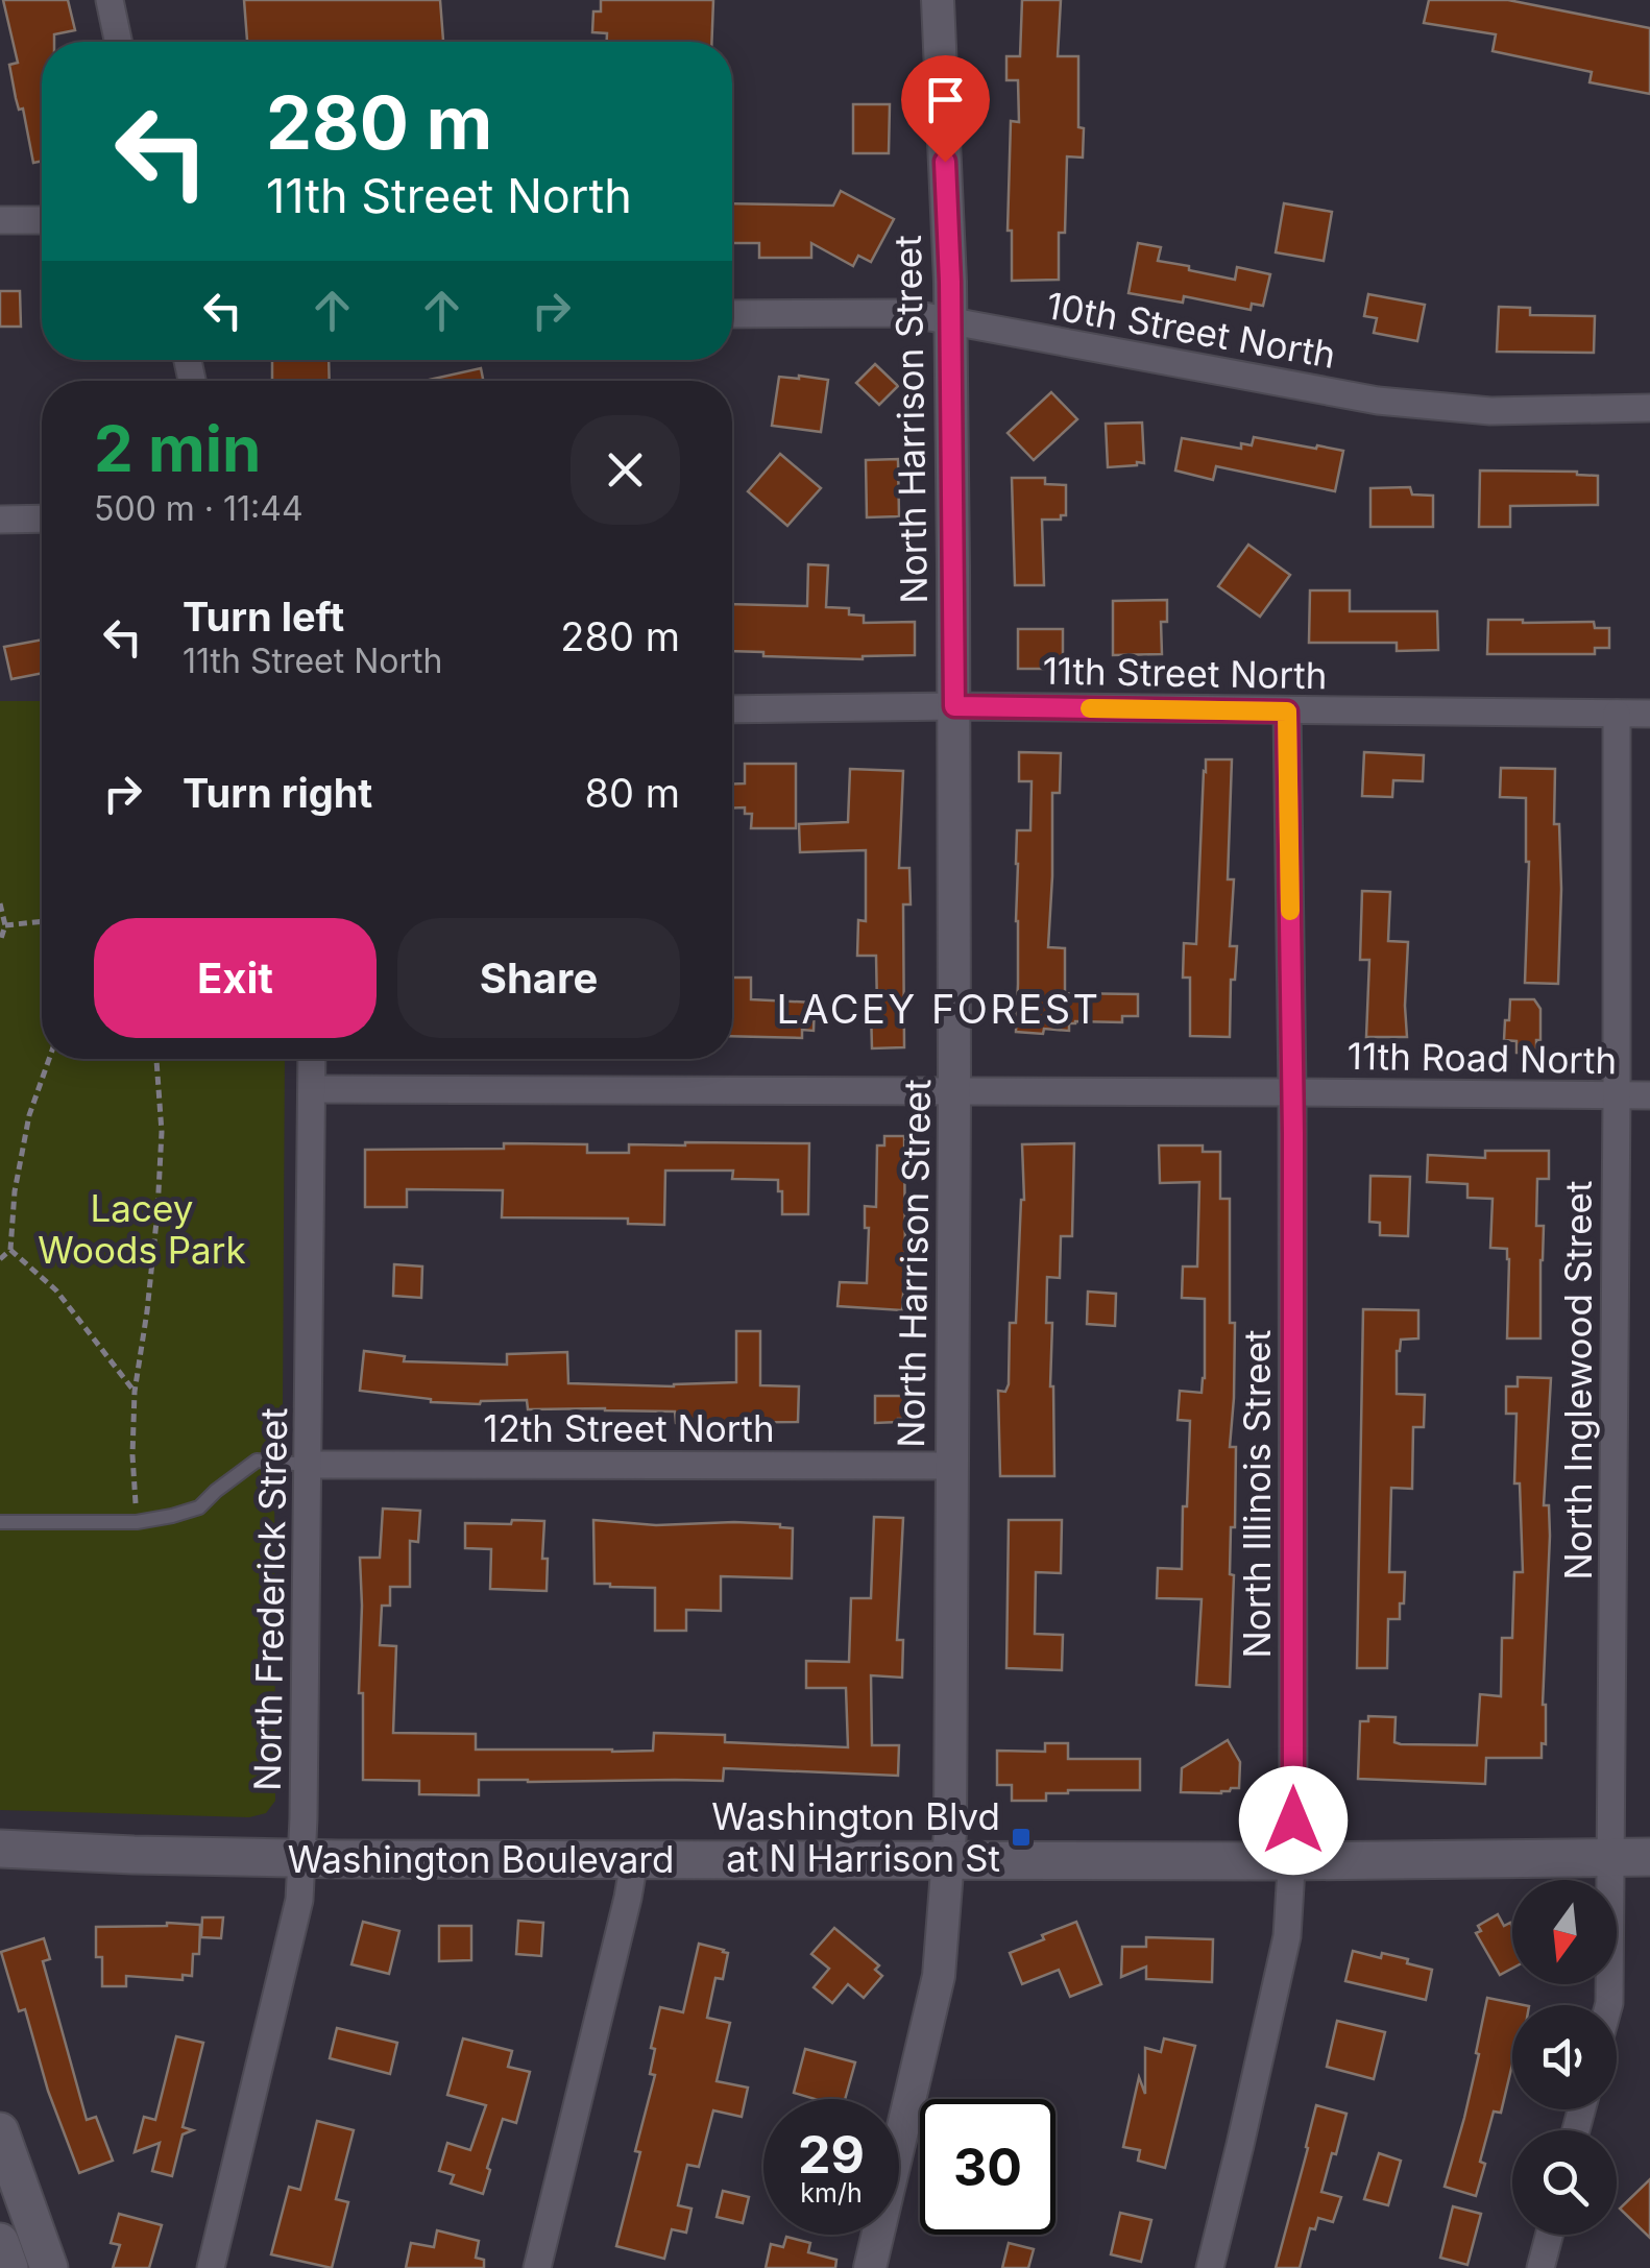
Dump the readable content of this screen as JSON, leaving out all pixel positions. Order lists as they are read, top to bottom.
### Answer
{
  "streets": {
    "main road": ["Washington Boulevard"],
    "street": [
      "10th Street North",
      "North Harrison Street",
      "11th Street North",
      "11th Road North",
      "North Inglewood Street",
      "12th Street North",
      "North Illinois Street",
      "North Frederick Street"
    ]
  },
  "crossings": [
    ["10th Street North", "North Harrison Street"],
    ["North Harrison Street", "11th Street North"],
    ["North Harrison Street", "11th Road North"],
    ["North Harrison Street", "12th Street North"],
    ["North Harrison Street", "Washington Boulevard"],
    ["11th Street North", "North Inglewood Street"],
    ["11th Street North", "North Illinois Street"],
    ["11th Road North", "North Inglewood Street"],
    ["11th Road North", "North Illinois Street"],
    ["11th Road North", "North Frederick Street"],
    ["North Inglewood Street", "Washington Boulevard"],
    ["12th Street North", "North Frederick Street"],
    ["North Illinois Street", "Washington Boulevard"],
    ["North Frederick Street", "Washington Boulevard"]
  ],
  "districts": ["LACEY FOREST"],
  "parks": ["Lacey Woods Park"],
  "places": {
    "transit": ["Washington Blvd at N Harrison St"]
  },
  "north": "bottom",
  "page": {
    "turn": ["280 m", "11th Street North"],
    "heading": ["2 min", "500 m · 11:44"],
    "list": [
      {
        "name": "Turn left",
        "note": "11th Street North",
        "value": "280 m"
      },
      {
        "name": "Turn right",
        "value": "80 m"
      }
    ],
    "buttons": ["Exit", "Share"],
    "speed": "29 km/h",
    "limit": "30"
  }
}
